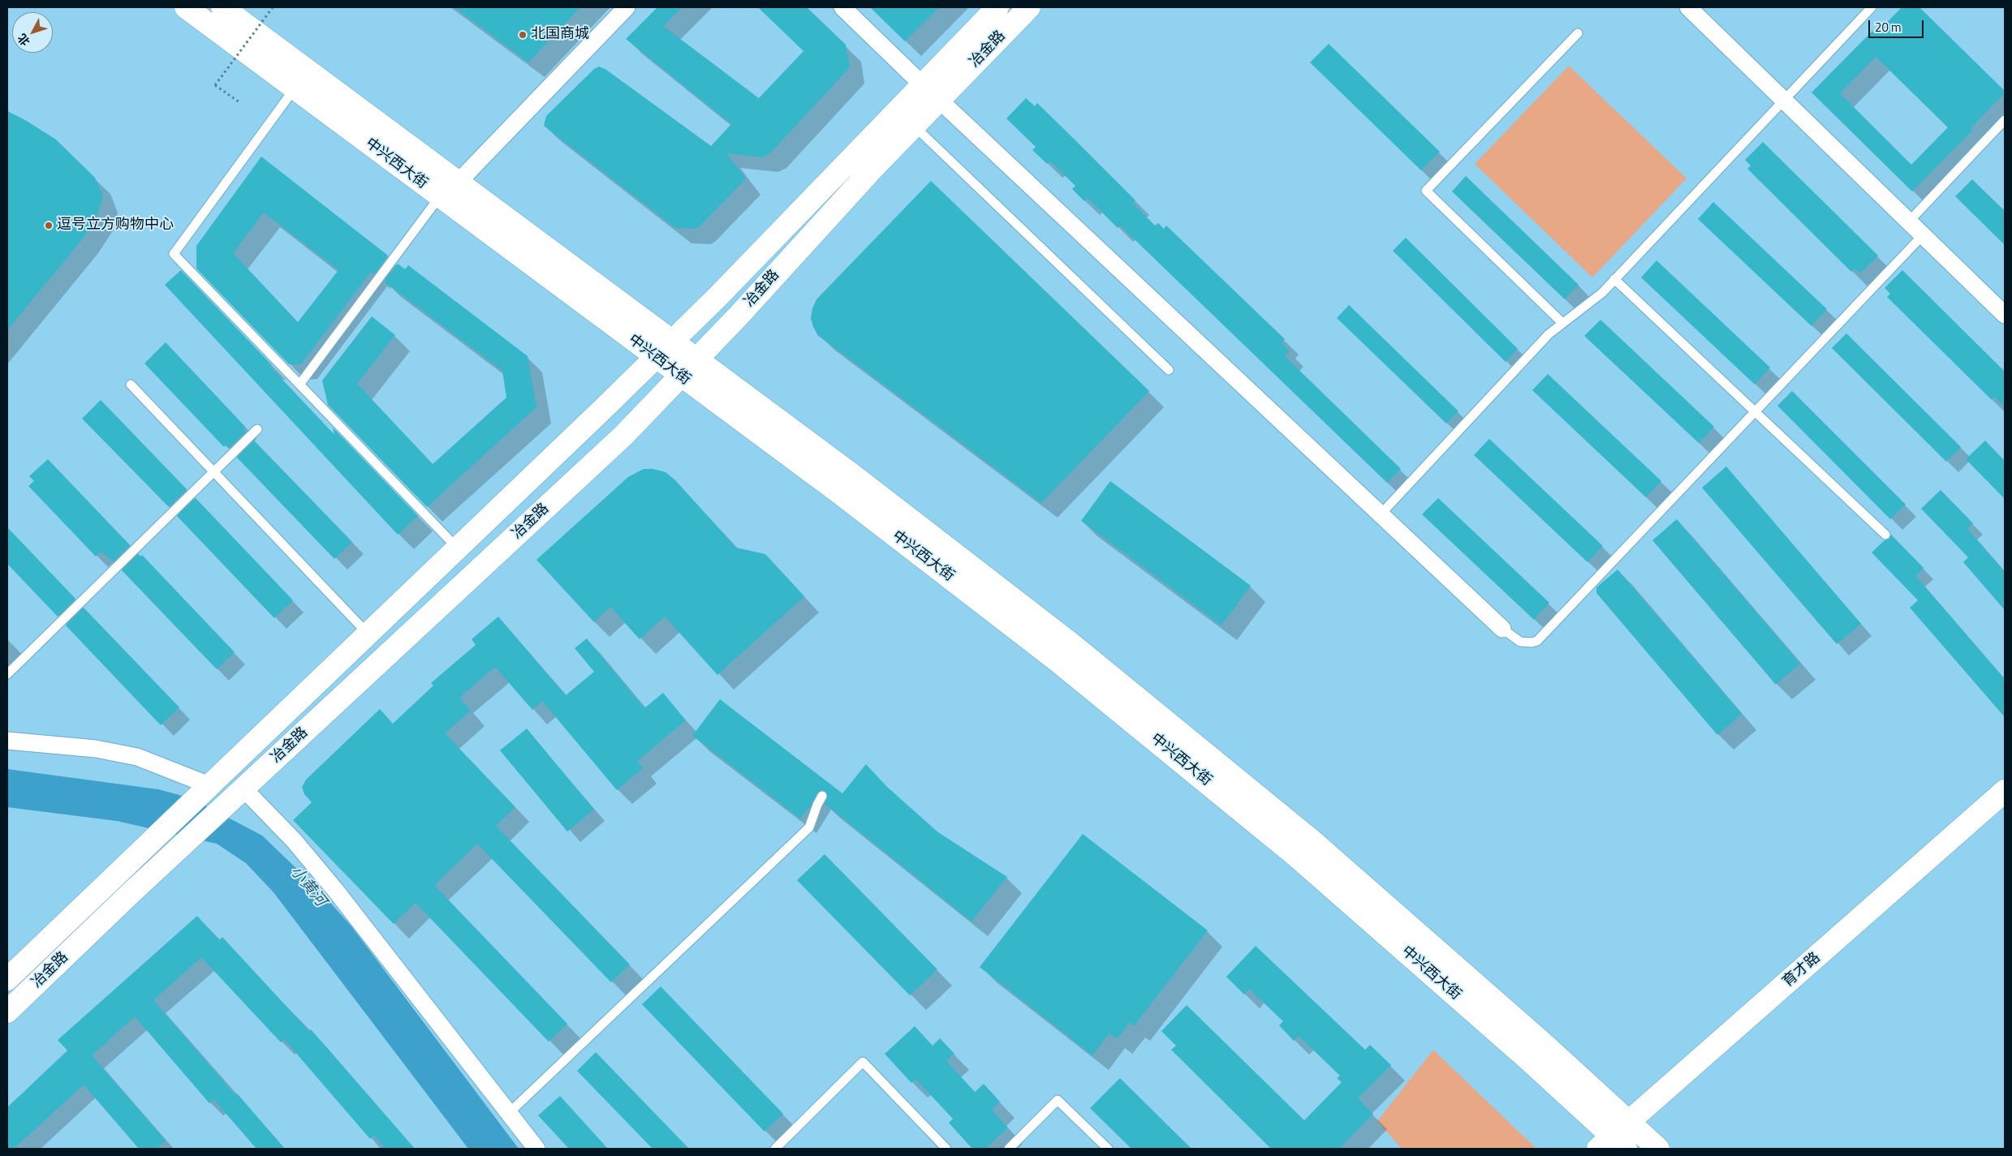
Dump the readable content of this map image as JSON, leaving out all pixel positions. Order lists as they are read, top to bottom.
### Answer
{
  "streets": {
    "main road": ["冶金路", "中兴西大街", "育才路"]
  },
  "crossings": [
    ["冶金路", "中兴西大街"],
    ["中兴西大街", "育才路"]
  ],
  "water": ["小黄河"],
  "places": ["北国商城", "逗号立方购物中心"],
  "scale_bar": "20 m",
  "north": "bottom left"
}
